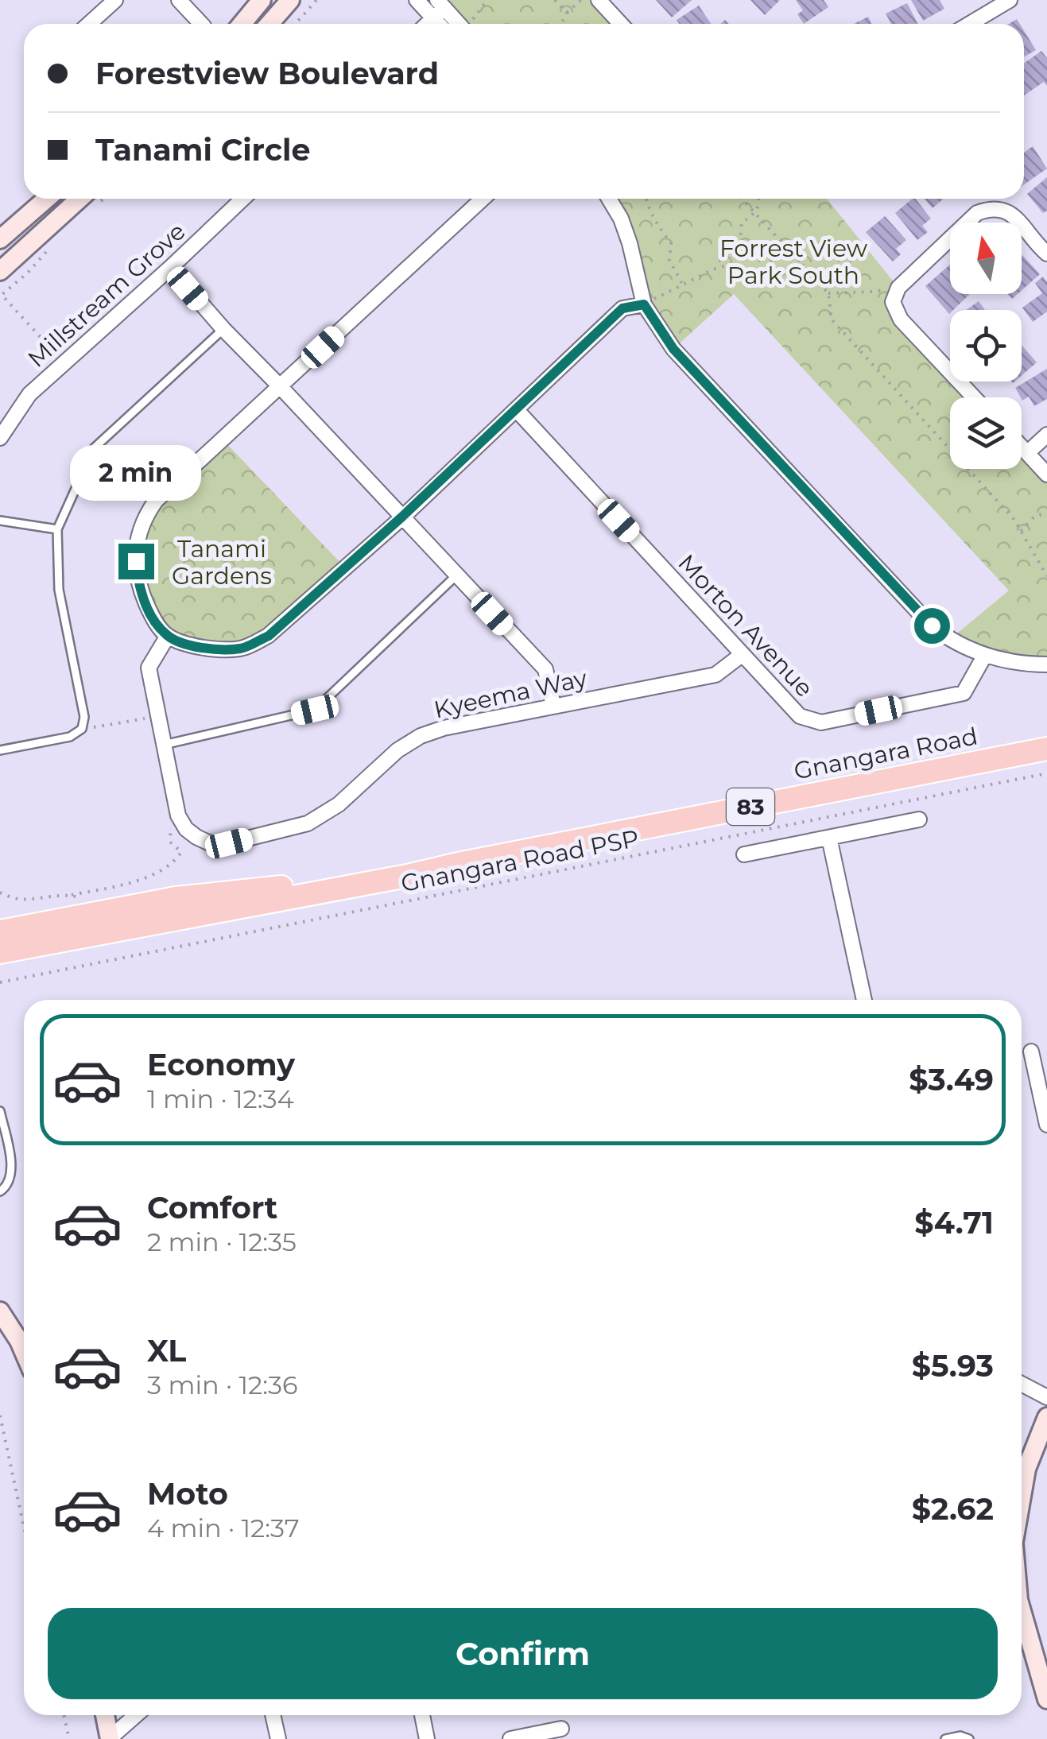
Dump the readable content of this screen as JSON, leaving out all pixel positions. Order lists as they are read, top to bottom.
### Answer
{
  "streets": {
    "main road": ["Gnangara Road", "83"],
    "street": ["Millstream Grove", "Morton Avenue", "Kyeema Way"],
    "path": ["Gnangara Road PSP"]
  },
  "crossings": [
    ["Morton Avenue", "Kyeema Way"]
  ],
  "parks": ["Forrest View Park South", "Tanami Gardens"],
  "north": "top",
  "page": {
    "banner": ["Forestview Boulevard", "Tanami Circle"],
    "bubble": "2 min",
    "list": [
      {
        "name": "Economy",
        "note": "1 min · 12:34",
        "value": "$3.49"
      },
      {
        "name": "Comfort",
        "note": "2 min · 12:35",
        "value": "$4.71"
      },
      {
        "name": "XL",
        "note": "3 min · 12:36",
        "value": "$5.93"
      },
      {
        "name": "Moto",
        "note": "4 min · 12:37",
        "value": "$2.62"
      }
    ],
    "buttons": "Confirm"
  }
}
